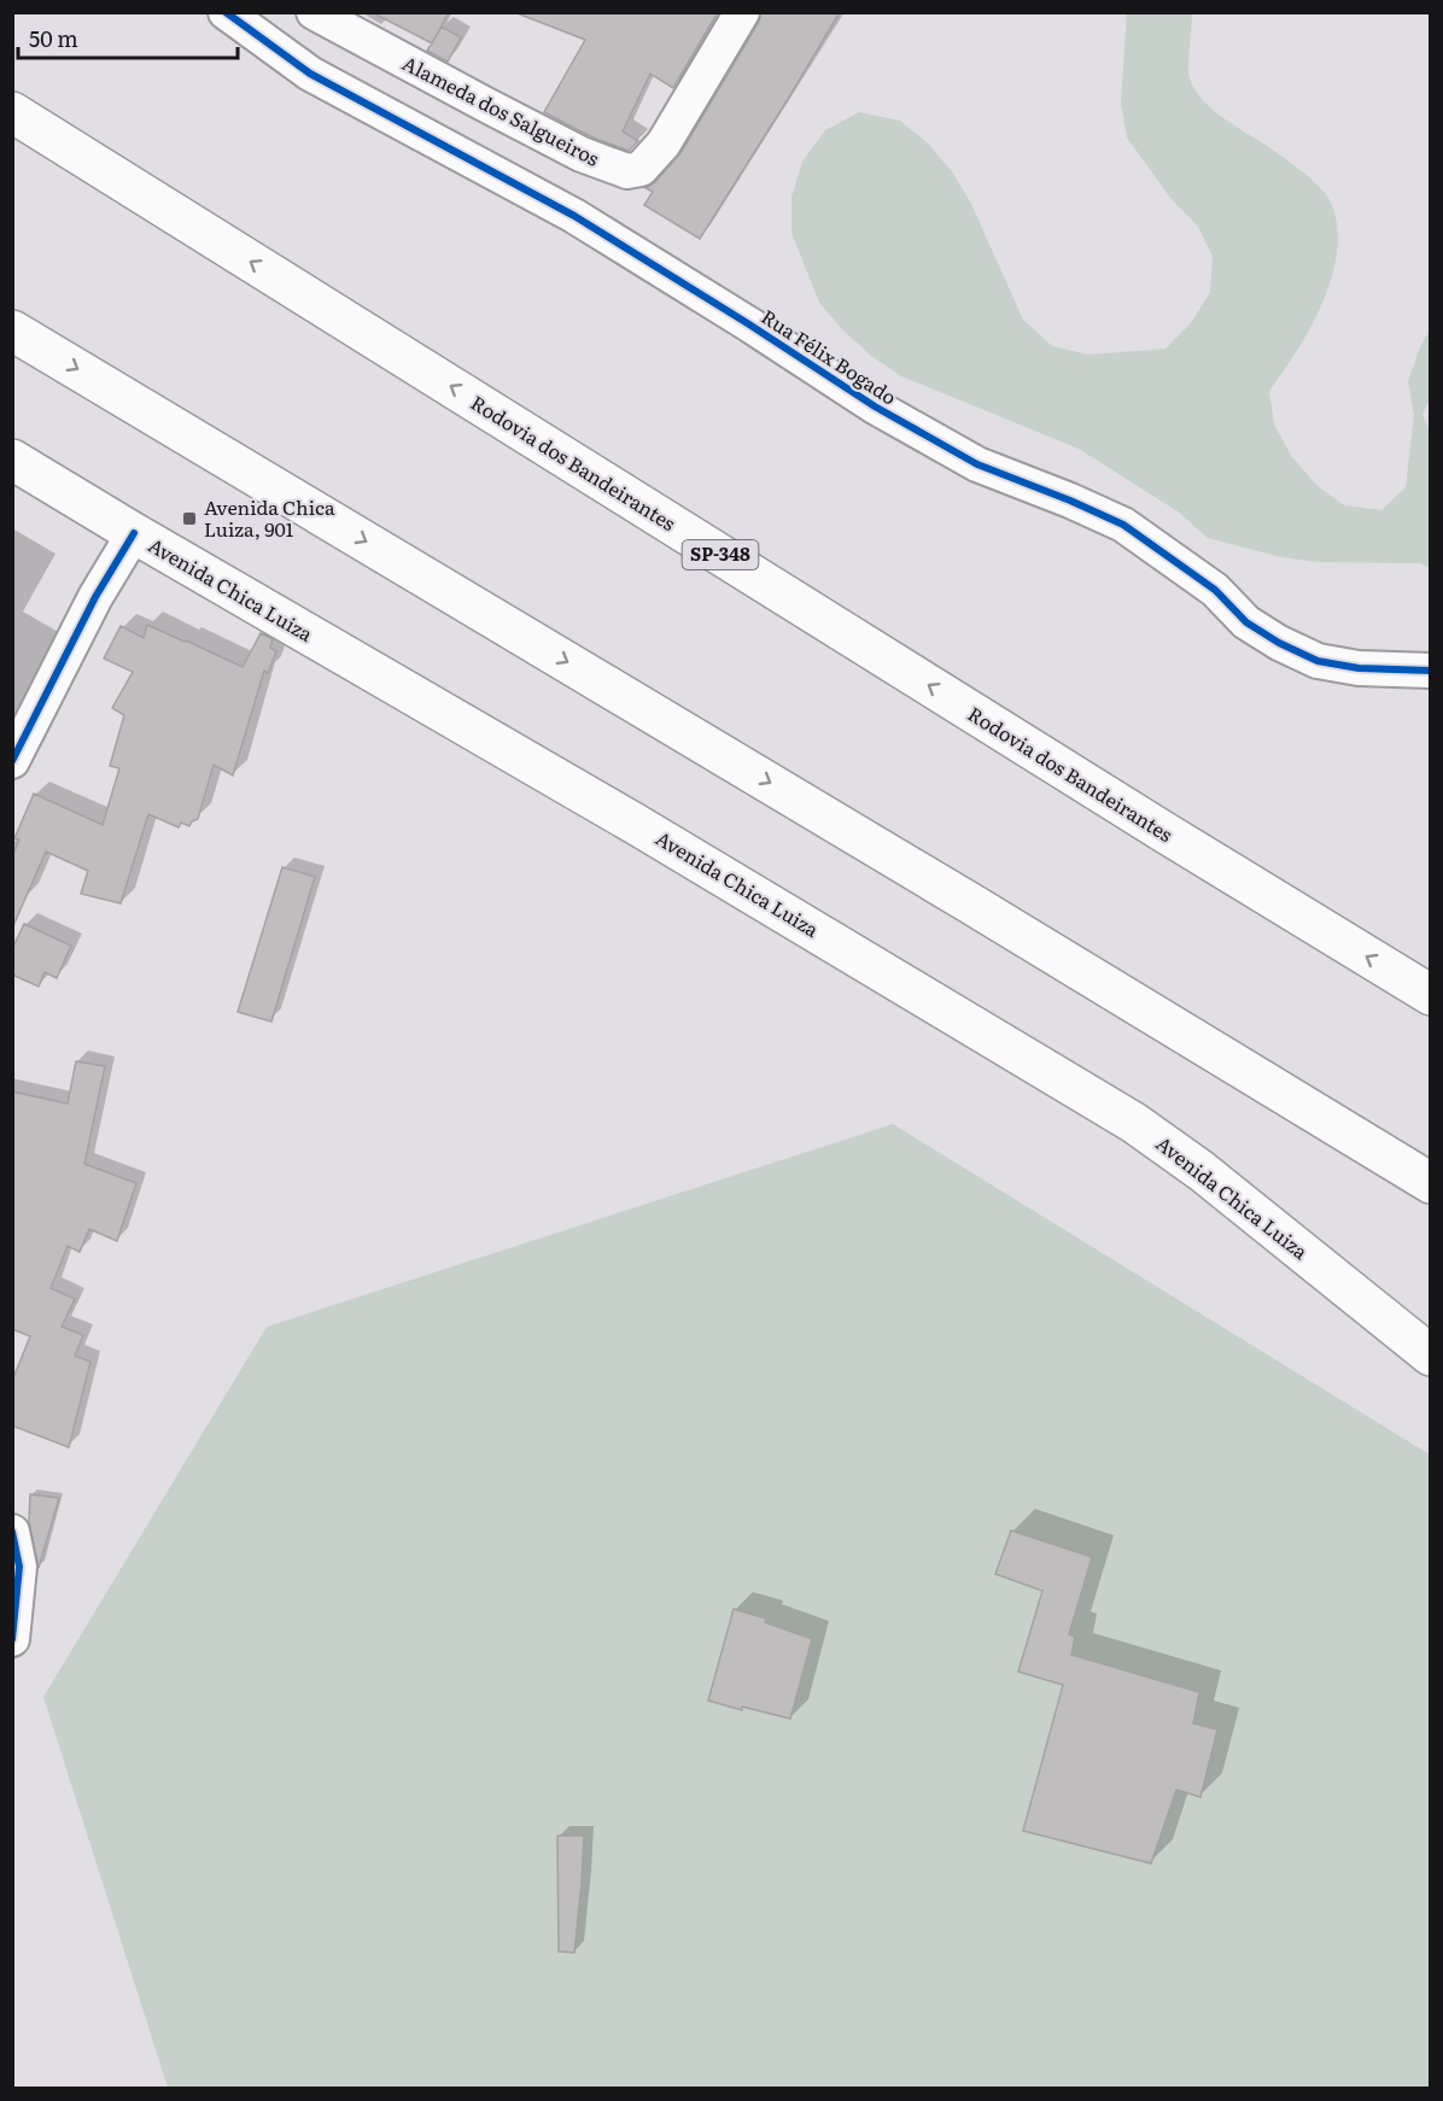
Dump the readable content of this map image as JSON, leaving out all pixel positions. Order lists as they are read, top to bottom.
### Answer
{
  "streets": {
    "main road": ["Rodovia dos Bandeirantes", "SP-348", "Avenida Chica Luiza"],
    "street": ["Alameda dos Salgueiros", "Rua Félix Bogado"]
  },
  "places": {
    "transit": ["Avenida Chica Luiza, 901"]
  },
  "scale_bar": "50 m"
}
